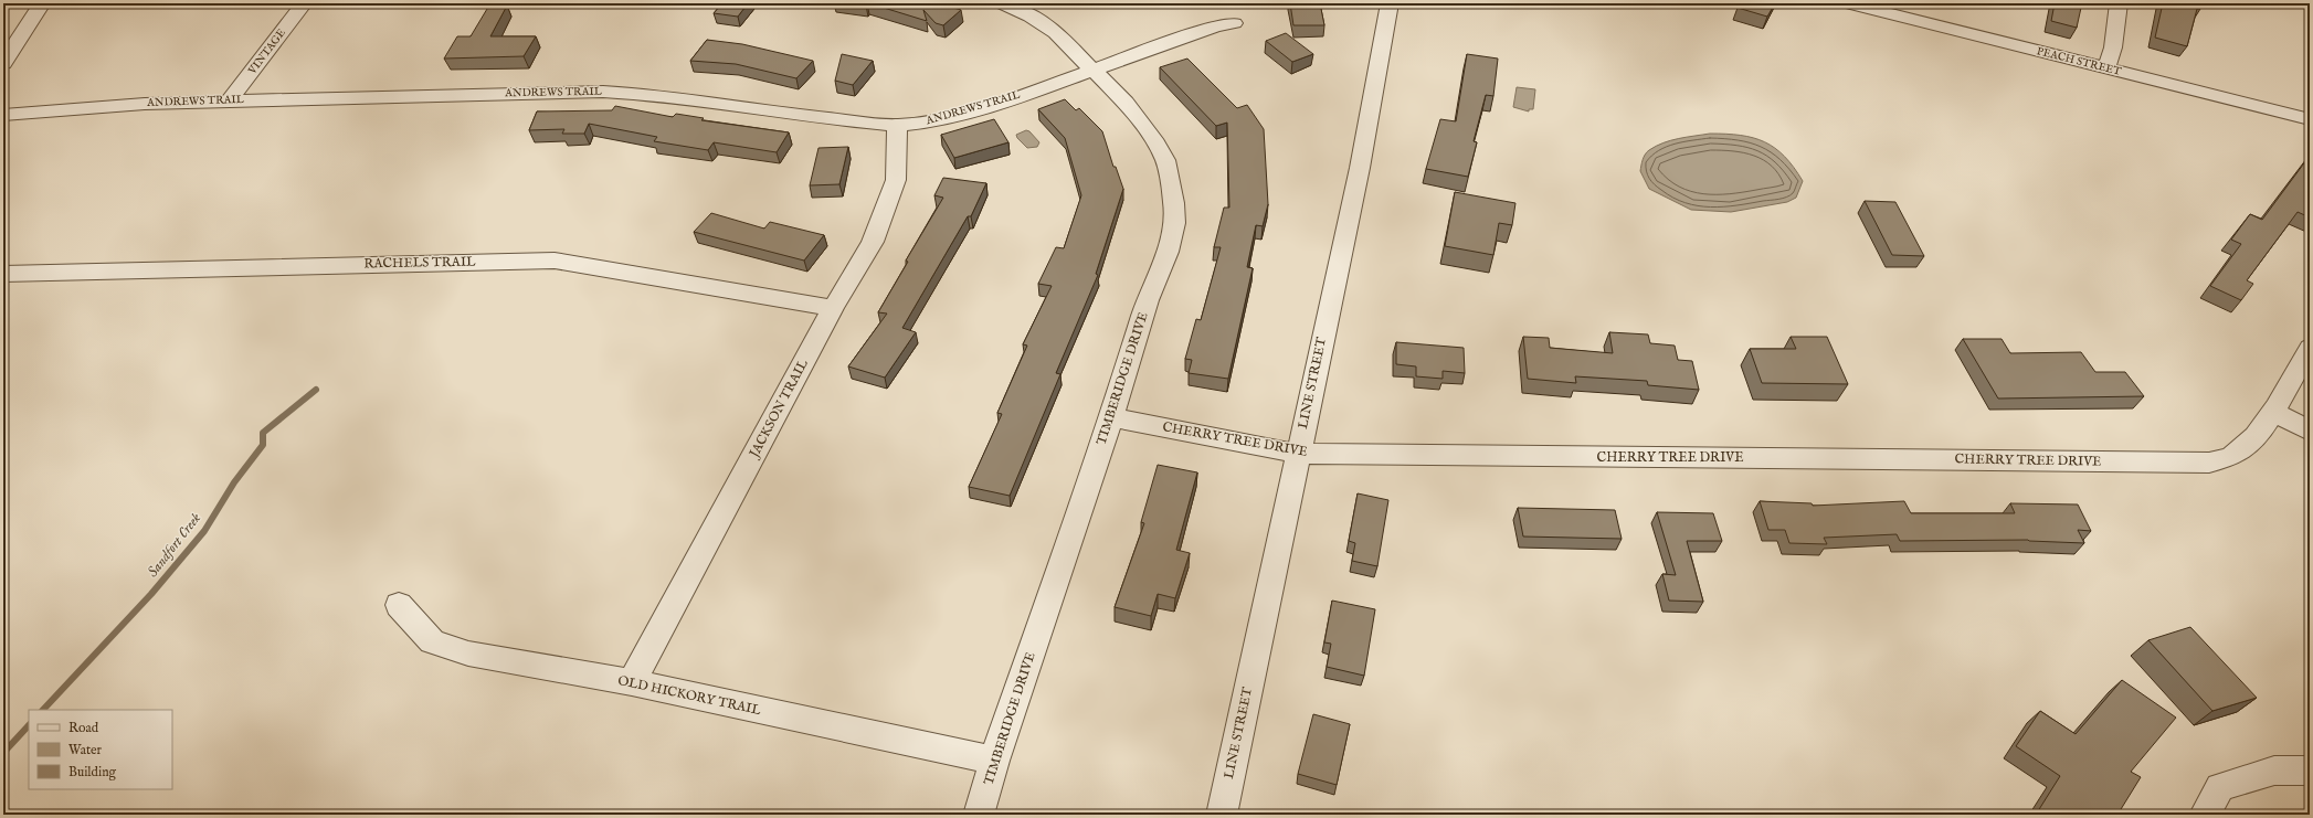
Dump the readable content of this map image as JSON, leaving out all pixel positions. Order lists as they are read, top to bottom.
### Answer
{
  "streets": {
    "street": [
      "VINTAGE",
      "PEACH STREET",
      "ANDREWS TRAIL",
      "RACHELS TRAIL",
      "TIMBERIDGE DRIVE",
      "LINE STREET",
      "JACKSON TRAIL",
      "CHERRY TREE DRIVE",
      "OLD HICKORY TRAIL"
    ]
  },
  "crossings": [
    ["VINTAGE", "ANDREWS TRAIL"],
    ["ANDREWS TRAIL", "TIMBERIDGE DRIVE"],
    ["ANDREWS TRAIL", "JACKSON TRAIL"],
    ["RACHELS TRAIL", "JACKSON TRAIL"],
    ["TIMBERIDGE DRIVE", "CHERRY TREE DRIVE"],
    ["TIMBERIDGE DRIVE", "OLD HICKORY TRAIL"],
    ["LINE STREET", "CHERRY TREE DRIVE"],
    ["JACKSON TRAIL", "OLD HICKORY TRAIL"]
  ],
  "water": ["Sandfort Creek"],
  "legend": ["Road", "Water", "Building"]
}
